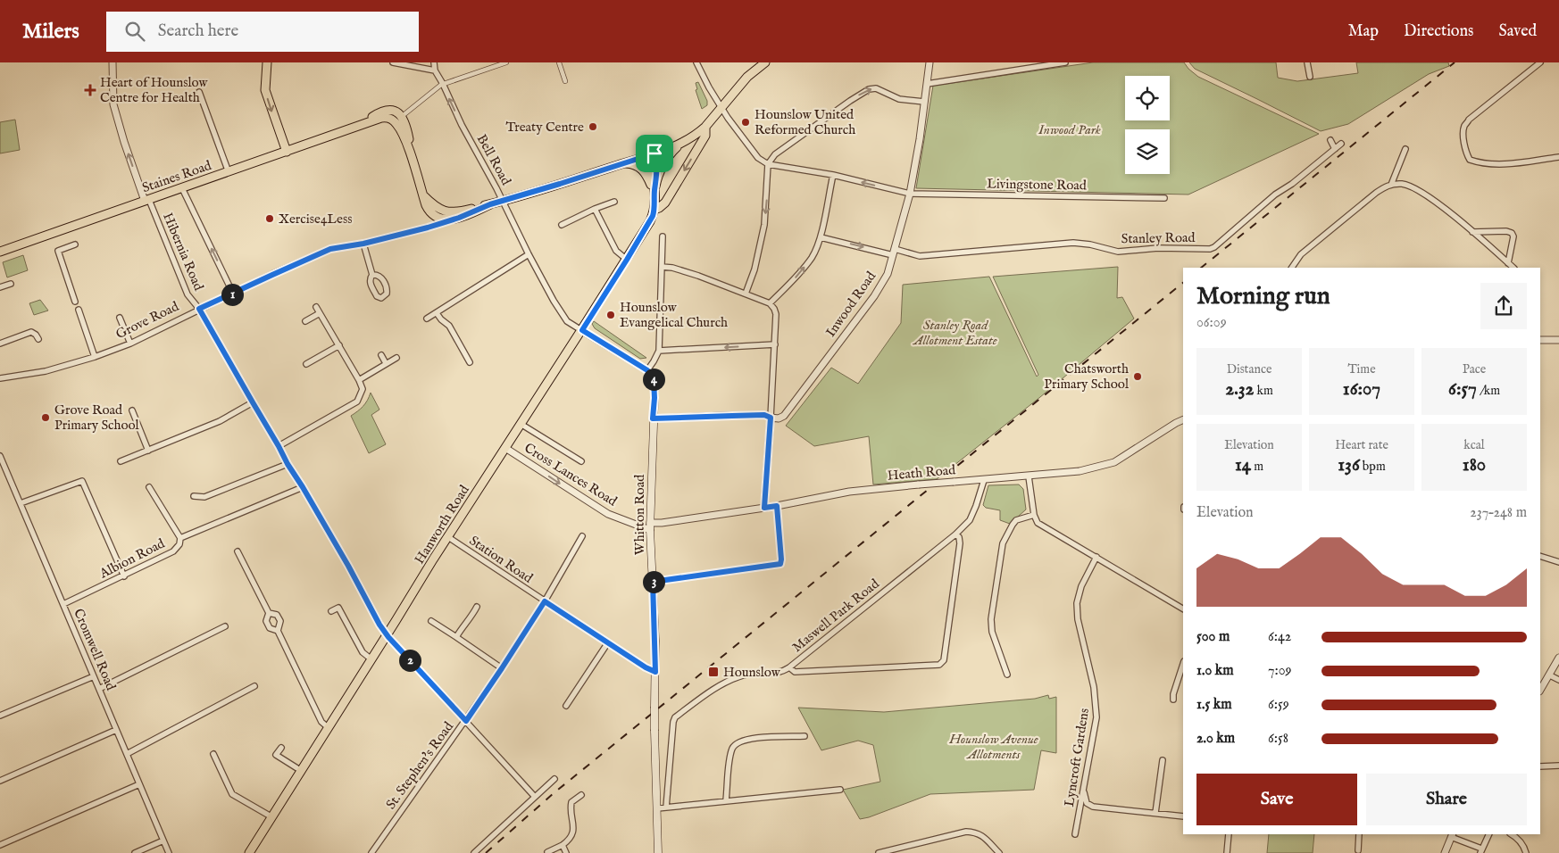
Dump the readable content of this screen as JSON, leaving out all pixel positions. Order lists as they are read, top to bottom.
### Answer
{
  "streets": {
    "main road": ["Staines Road", "Whitton Road", "Hanworth Road"],
    "street": [
      "Bell Road",
      "Livingstone Road",
      "Stanley Road",
      "Hibernia Road",
      "Inwood Road",
      "Grove Road",
      "Heath Road",
      "Cross Lances Road",
      "Albion Road",
      "Station Road",
      "Maswell Park Road",
      "Cromwell Road",
      "Lyncroft Gardens",
      "St. Stephen's Road"
    ]
  },
  "crossings": [
    ["Bell Road", "Hanworth Road"],
    ["Staines Road", "Hibernia Road"],
    ["Livingstone Road", "Inwood Road"],
    ["Stanley Road", "Inwood Road"],
    ["Hibernia Road", "Grove Road"],
    ["Hibernia Road", "Hanworth Road"],
    ["Hibernia Road", "Albion Road"],
    ["Hibernia Road", "St. Stephen's Road"],
    ["Heath Road", "Cross Lances Road"],
    ["Heath Road", "Whitton Road"],
    ["Heath Road", "Maswell Park Road"],
    ["Cross Lances Road", "Whitton Road"],
    ["Cross Lances Road", "Hanworth Road"],
    ["Whitton Road", "Station Road"],
    ["Hanworth Road", "Station Road"],
    ["Albion Road", "Cromwell Road"],
    ["Station Road", "St. Stephen's Road"]
  ],
  "one_way": ["Bell Road"],
  "parks": ["Inwood Park", "Stanley Road Allotment Estate", "Hounslow Avenue Allotments"],
  "places": {
    "health": ["Heart of Hounslow Centre for Health"],
    "other": [
      "Hounslow United Reformed Church",
      "Treaty Centre",
      "Xercise4Less",
      "Hounslow Evangelical Church",
      "Chatsworth Primary School",
      "Grove Road Primary School"
    ],
    "transit": ["Hounslow"]
  },
  "page": {
    "header": "Milers",
    "search": "Search here",
    "nav": ["Map", "Directions", "Saved"],
    "heading": ["Morning run", "06:09"],
    "pins": [
      "1",
      "4",
      "3",
      "2"
    ],
    "stats": [
      ["Distance", "2.32 km"],
      ["Time", "16:07"],
      ["Pace", "6:57 /km"],
      ["Elevation", "14 m"],
      ["Heart rate", "136 bpm"],
      ["kcal", "180"]
    ],
    "chart": ["Elevation", "237–248 m"],
    "list": [
      {
        "name": "500 m",
        "note": "6:42"
      },
      {
        "name": "1.0 km",
        "note": "7:09"
      },
      {
        "name": "1.5 km",
        "note": "6:59"
      },
      {
        "name": "2.0 km",
        "note": "6:58"
      }
    ],
    "buttons": ["Save", "Share"]
  }
}
